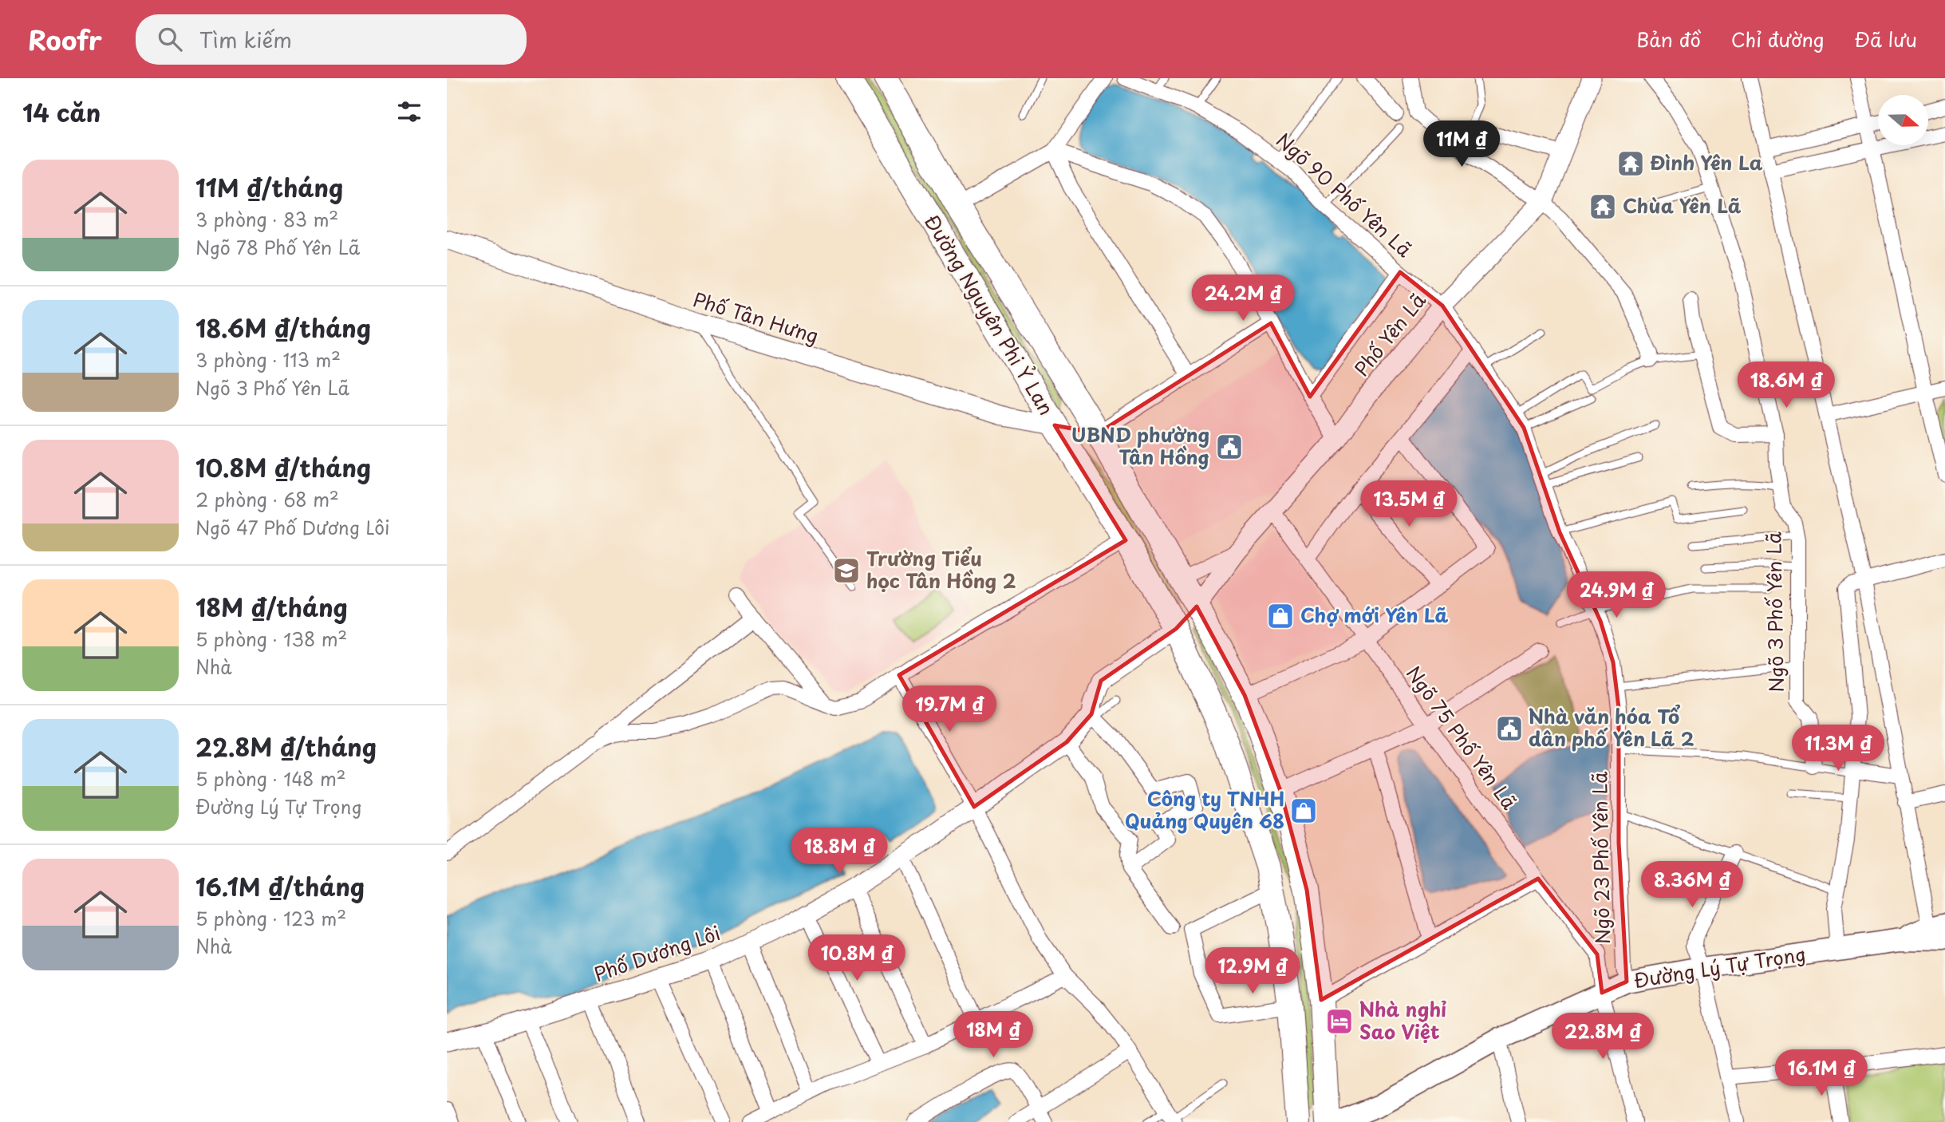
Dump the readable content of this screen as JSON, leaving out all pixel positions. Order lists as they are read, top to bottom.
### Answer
{
  "streets": {
    "main road": ["Đường Nguyên Phi Ỷ Lan", "Đường Lý Tự Trọng"],
    "street": [
      "Ngõ 90 Phố Yên Lã",
      "Phố Tân Hưng",
      "Phố Yên Lã",
      "Ngõ 3 Phố Yên Lã",
      "Ngõ 75 Phố Yên Lã",
      "Ngõ 23 Phố Yên Lã",
      "Phố Dương Lôi"
    ]
  },
  "crossings": [
    ["Ngõ 90 Phố Yên Lã", "Phố Yên Lã"],
    ["Ngõ 90 Phố Yên Lã", "Ngõ 23 Phố Yên Lã"],
    ["Đường Nguyên Phi Ỷ Lan", "Phố Tân Hưng"],
    ["Đường Nguyên Phi Ỷ Lan", "Phố Yên Lã"],
    ["Đường Nguyên Phi Ỷ Lan", "Phố Dương Lôi"],
    ["Phố Yên Lã", "Ngõ 75 Phố Yên Lã"],
    ["Phố Yên Lã", "Ngõ 23 Phố Yên Lã"],
    ["Ngõ 75 Phố Yên Lã", "Đường Lý Tự Trọng"],
    ["Ngõ 23 Phố Yên Lã", "Đường Lý Tự Trọng"]
  ],
  "places": {
    "temple": ["Đình Yên La", "Chùa Yên Lã"],
    "public building": ["UBND phường Tân Hồng", "Nhà văn hóa Tổ dân phố Yên Lã 2"],
    "school or university": ["Trường Tiểu học Tân Hồng 2"],
    "shop": ["Chợ mới Yên Lã", "Công ty TNHH Quảng Quyên 68"],
    "hotel": ["Nhà nghỉ Sao Việt"]
  },
  "north": "right",
  "page": {
    "header": "Roofr",
    "search": "Tìm kiếm",
    "nav": ["Bản đồ", "Chỉ đường", "Đã lưu"],
    "heading": "14 căn",
    "price": [
      "11M ₫",
      "24.2M ₫",
      "18.6M ₫",
      "13.5M ₫",
      "24.9M ₫",
      "19.7M ₫",
      "11.3M ₫",
      "18.8M ₫",
      "8.36M ₫",
      "10.8M ₫",
      "12.9M ₫",
      "18M ₫",
      "22.8M ₫",
      "16.1M ₫"
    ],
    "list": [
      {
        "name": "11M ₫/tháng",
        "note": "3 phòng · 83 m² · Ngõ 78 Phố Yên Lã"
      },
      {
        "name": "18.6M ₫/tháng",
        "note": "3 phòng · 113 m² · Ngõ 3 Phố Yên Lã"
      },
      {
        "name": "10.8M ₫/tháng",
        "note": "2 phòng · 68 m² · Ngõ 47 Phố Dương Lôi"
      },
      {
        "name": "18M ₫/tháng",
        "note": "5 phòng · 138 m² · Nhà"
      },
      {
        "name": "22.8M ₫/tháng",
        "note": "5 phòng · 148 m² · Đường Lý Tự Trọng"
      },
      {
        "name": "16.1M ₫/tháng",
        "note": "5 phòng · 123 m² · Nhà"
      }
    ]
  }
}
